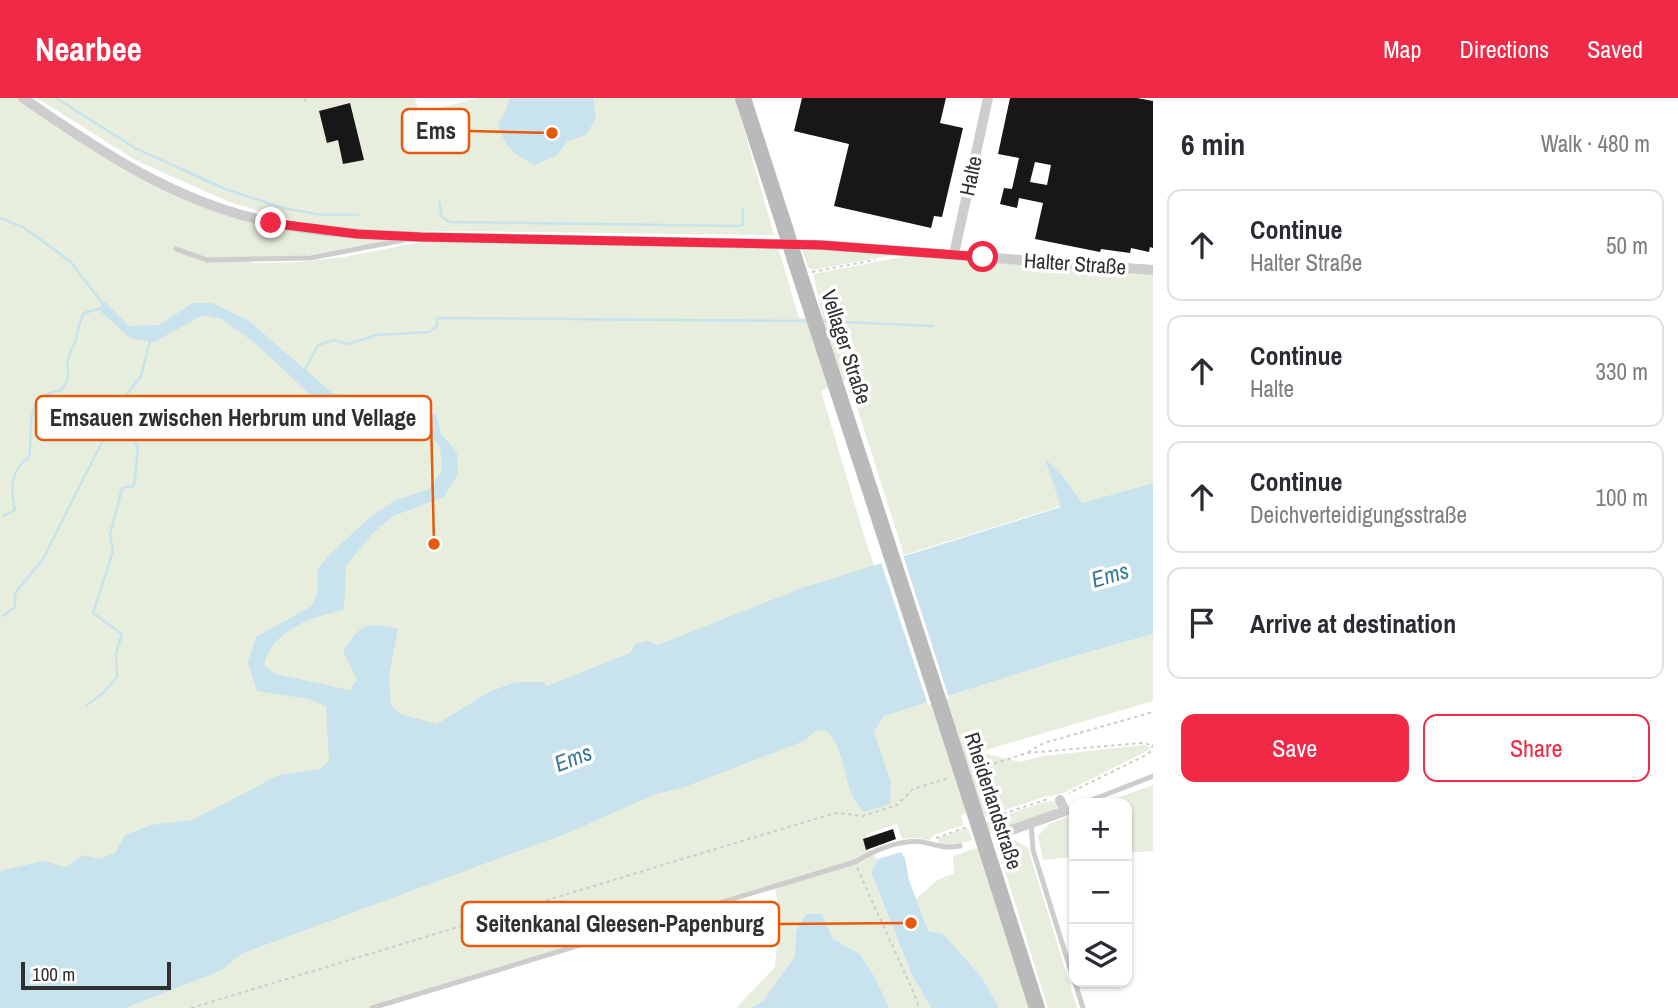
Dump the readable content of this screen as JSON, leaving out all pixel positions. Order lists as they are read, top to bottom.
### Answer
{
  "streets": {
    "main road": ["Vellager Straße", "Rheiderlandstraße"],
    "street": ["Halte", "Halter Straße"]
  },
  "crossings": [
    ["Halte", "Halter Straße"],
    ["Vellager Straße", "Rheiderlandstraße"]
  ],
  "water": ["Ems"],
  "places": ["Ems", "Emsauen zwischen Herbrum und Vellage", "Seitenkanal Gleesen-Papenburg"],
  "scale_bar": "100 m",
  "page": {
    "header": "Nearbee",
    "nav": ["Map", "Directions", "Saved"],
    "heading": ["6 min", "Walk · 480 m"],
    "list": [
      ["Continue", "Halter Straße", "50 m"],
      ["Continue", "Halte", "330 m"],
      ["Continue", "Deichverteidigungsstraße", "100 m"],
      "Arrive at destination"
    ],
    "buttons": ["Save", "Share"],
    "map_buttons": ["+", "−"],
    "scale": "100 m"
  }
}
